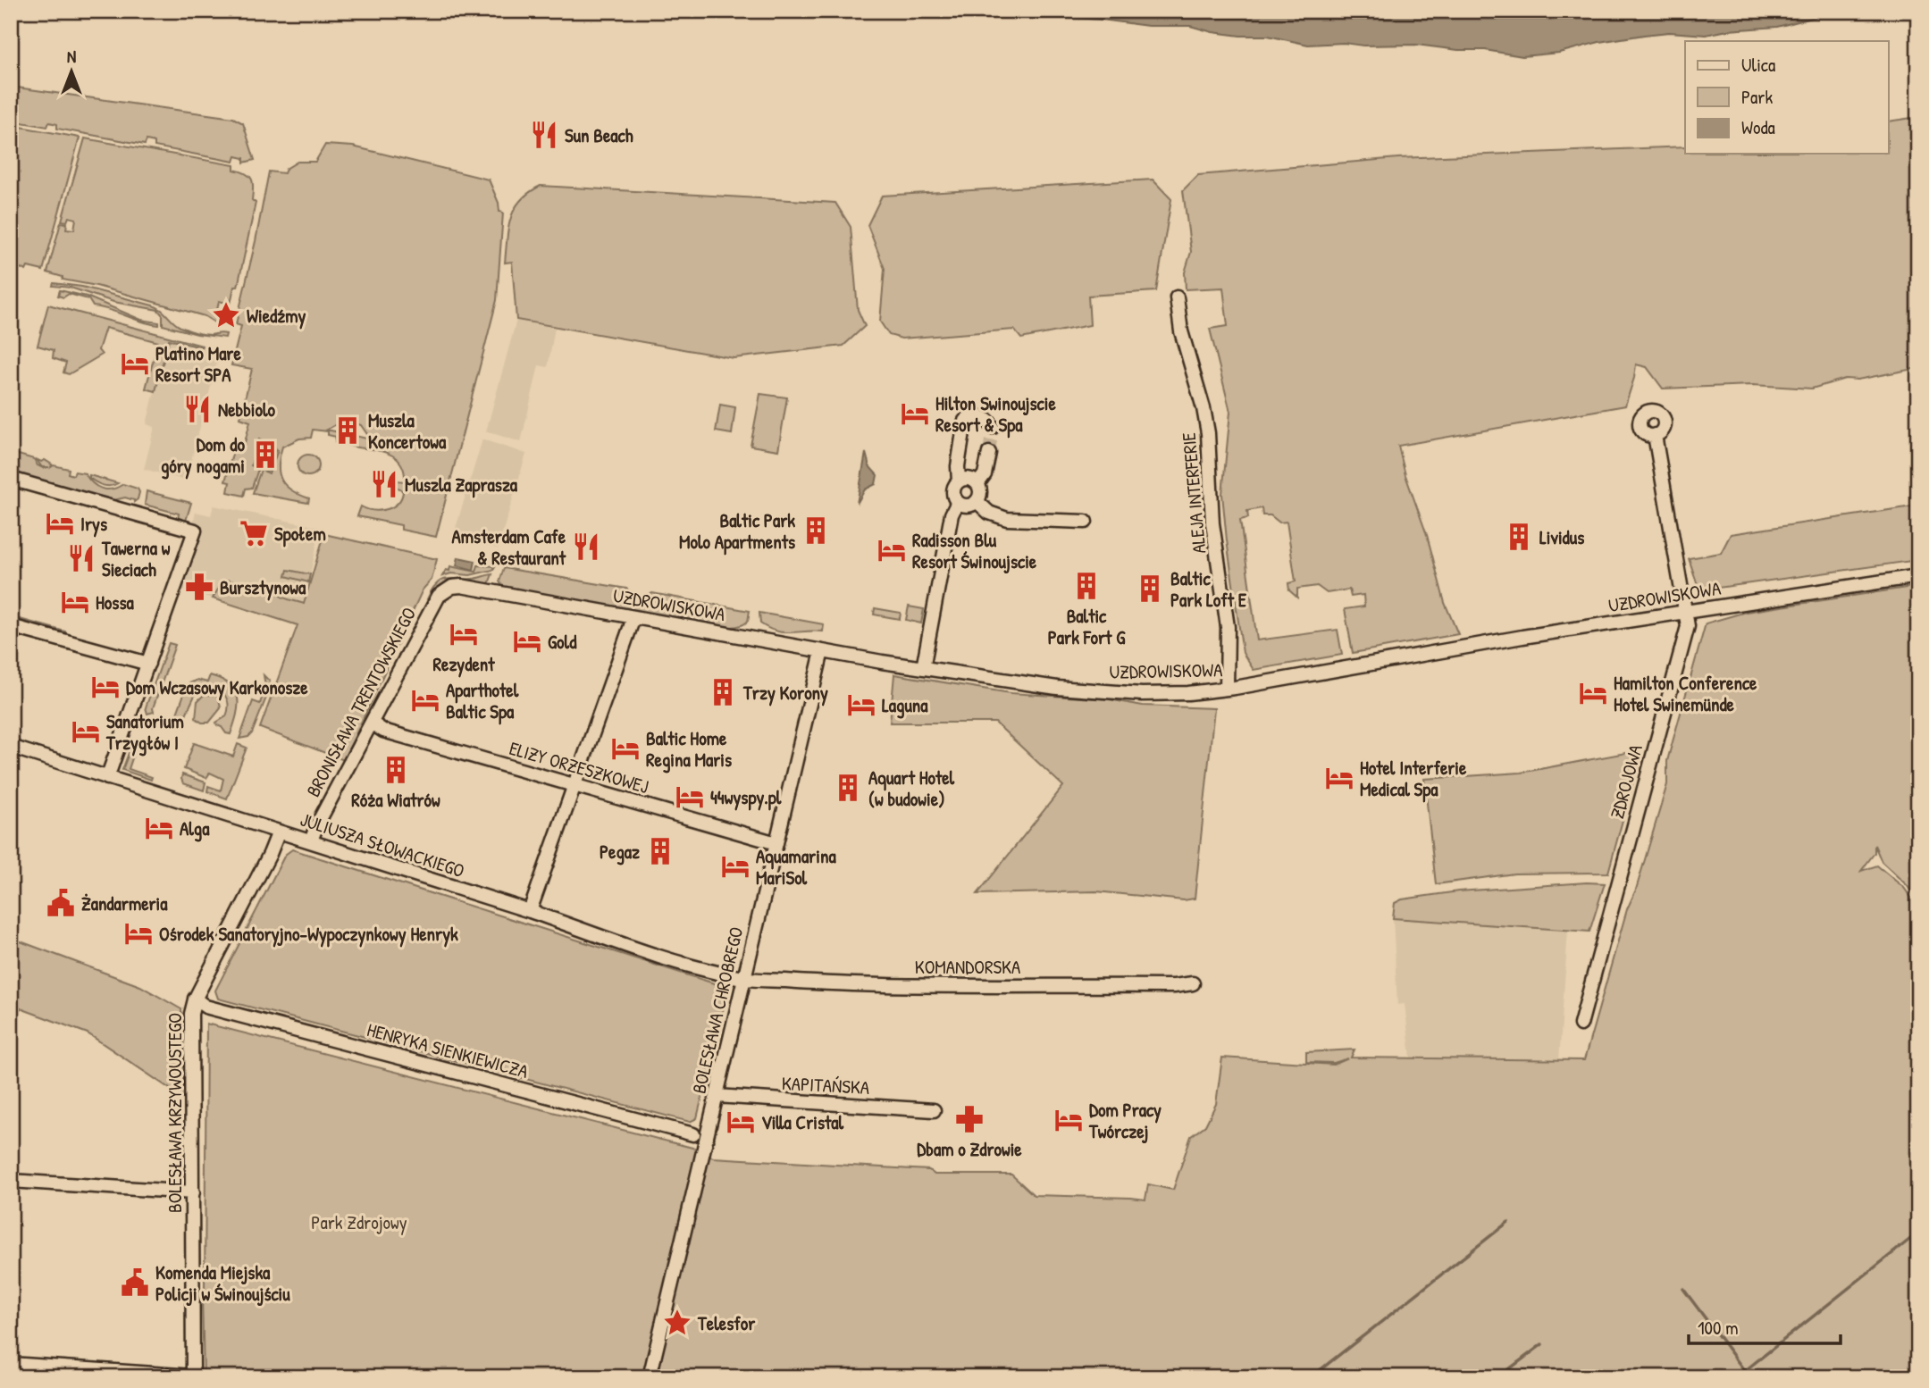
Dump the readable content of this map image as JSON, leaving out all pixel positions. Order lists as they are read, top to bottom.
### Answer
{
  "streets": {
    "street": [
      "ALEJA INTERFERIE",
      "UZDROWISKOWA",
      "BRONISŁAWA TRENTOWSKIEGO",
      "ELIZY ORZESZKOWEJ",
      "ZDROJOWA",
      "JULIUSZA SŁOWACKIEGO",
      "KOMANDORSKA",
      "BOLESŁAWA CHROBREGO",
      "HENRYKA SIENKIEWICZA",
      "KAPITAŃSKA",
      "BOLESŁAWA KRZYWOUSTEGO"
    ]
  },
  "crossings": [
    ["ALEJA INTERFERIE", "UZDROWISKOWA"],
    ["UZDROWISKOWA", "BRONISŁAWA TRENTOWSKIEGO"],
    ["UZDROWISKOWA", "ZDROJOWA"],
    ["UZDROWISKOWA", "BOLESŁAWA CHROBREGO"],
    ["BRONISŁAWA TRENTOWSKIEGO", "ELIZY ORZESZKOWEJ"],
    ["BRONISŁAWA TRENTOWSKIEGO", "JULIUSZA SŁOWACKIEGO"],
    ["ELIZY ORZESZKOWEJ", "BOLESŁAWA CHROBREGO"],
    ["JULIUSZA SŁOWACKIEGO", "KOMANDORSKA"],
    ["JULIUSZA SŁOWACKIEGO", "BOLESŁAWA CHROBREGO"],
    ["JULIUSZA SŁOWACKIEGO", "BOLESŁAWA KRZYWOUSTEGO"],
    ["KOMANDORSKA", "BOLESŁAWA CHROBREGO"],
    ["BOLESŁAWA CHROBREGO", "HENRYKA SIENKIEWICZA"],
    ["BOLESŁAWA CHROBREGO", "KAPITAŃSKA"],
    ["HENRYKA SIENKIEWICZA", "BOLESŁAWA KRZYWOUSTEGO"]
  ],
  "parks": ["Park Zdrojowy"],
  "places": {
    "restaurant": [
      "Sun Beach",
      "Nebbiolo",
      "Muszla Zaprasza",
      "Amsterdam Cafe & Restaurant",
      "Tawerna w Sieciach"
    ],
    "place": ["Wiedźmy", "Telesfor"],
    "hotel": [
      "Platino Mare Resort SPA",
      "Hilton Swinoujscie Resort & Spa",
      "Irys",
      "Radisson Blu Resort Świnoujscie",
      "Hossa",
      "Rezydent",
      "Gold",
      "Dom Wczasowy Karkonosze",
      "Hamilton Conference Hotel Swinemünde",
      "Aparthotel Baltic Spa",
      "Laguna",
      "Sanatorium Trzygłów I",
      "Baltic Home Regina Maris",
      "Hotel Interferie Medical Spa",
      "44wyspy.pl",
      "Alga",
      "Aquamarina MariSol",
      "Ośrodek Sanatoryjno-Wypoczynkowy Henryk",
      "Dom Pracy Twórczej",
      "Villa Cristal"
    ],
    "building": [
      "Muszla Koncertowa",
      "Dom do góry nogami",
      "Baltic Park Molo Apartments",
      "Lividus",
      "Baltic Park Fort G",
      "Baltic Park Loft E",
      "Trzy Korony",
      "Róża Wiatrów",
      "Aquart Hotel (w budowie)",
      "Pegaz"
    ],
    "supermarket": ["Społem"],
    "pharmacy": ["Bursztynowa", "Dbam o Zdrowie"],
    "public building": ["Żandarmeria", "Komenda Miejska Policji w Świnoujściu"]
  },
  "legend": ["Ulica", "Park", "Woda"],
  "scale_bar": "100 m",
  "north": "top"
}
